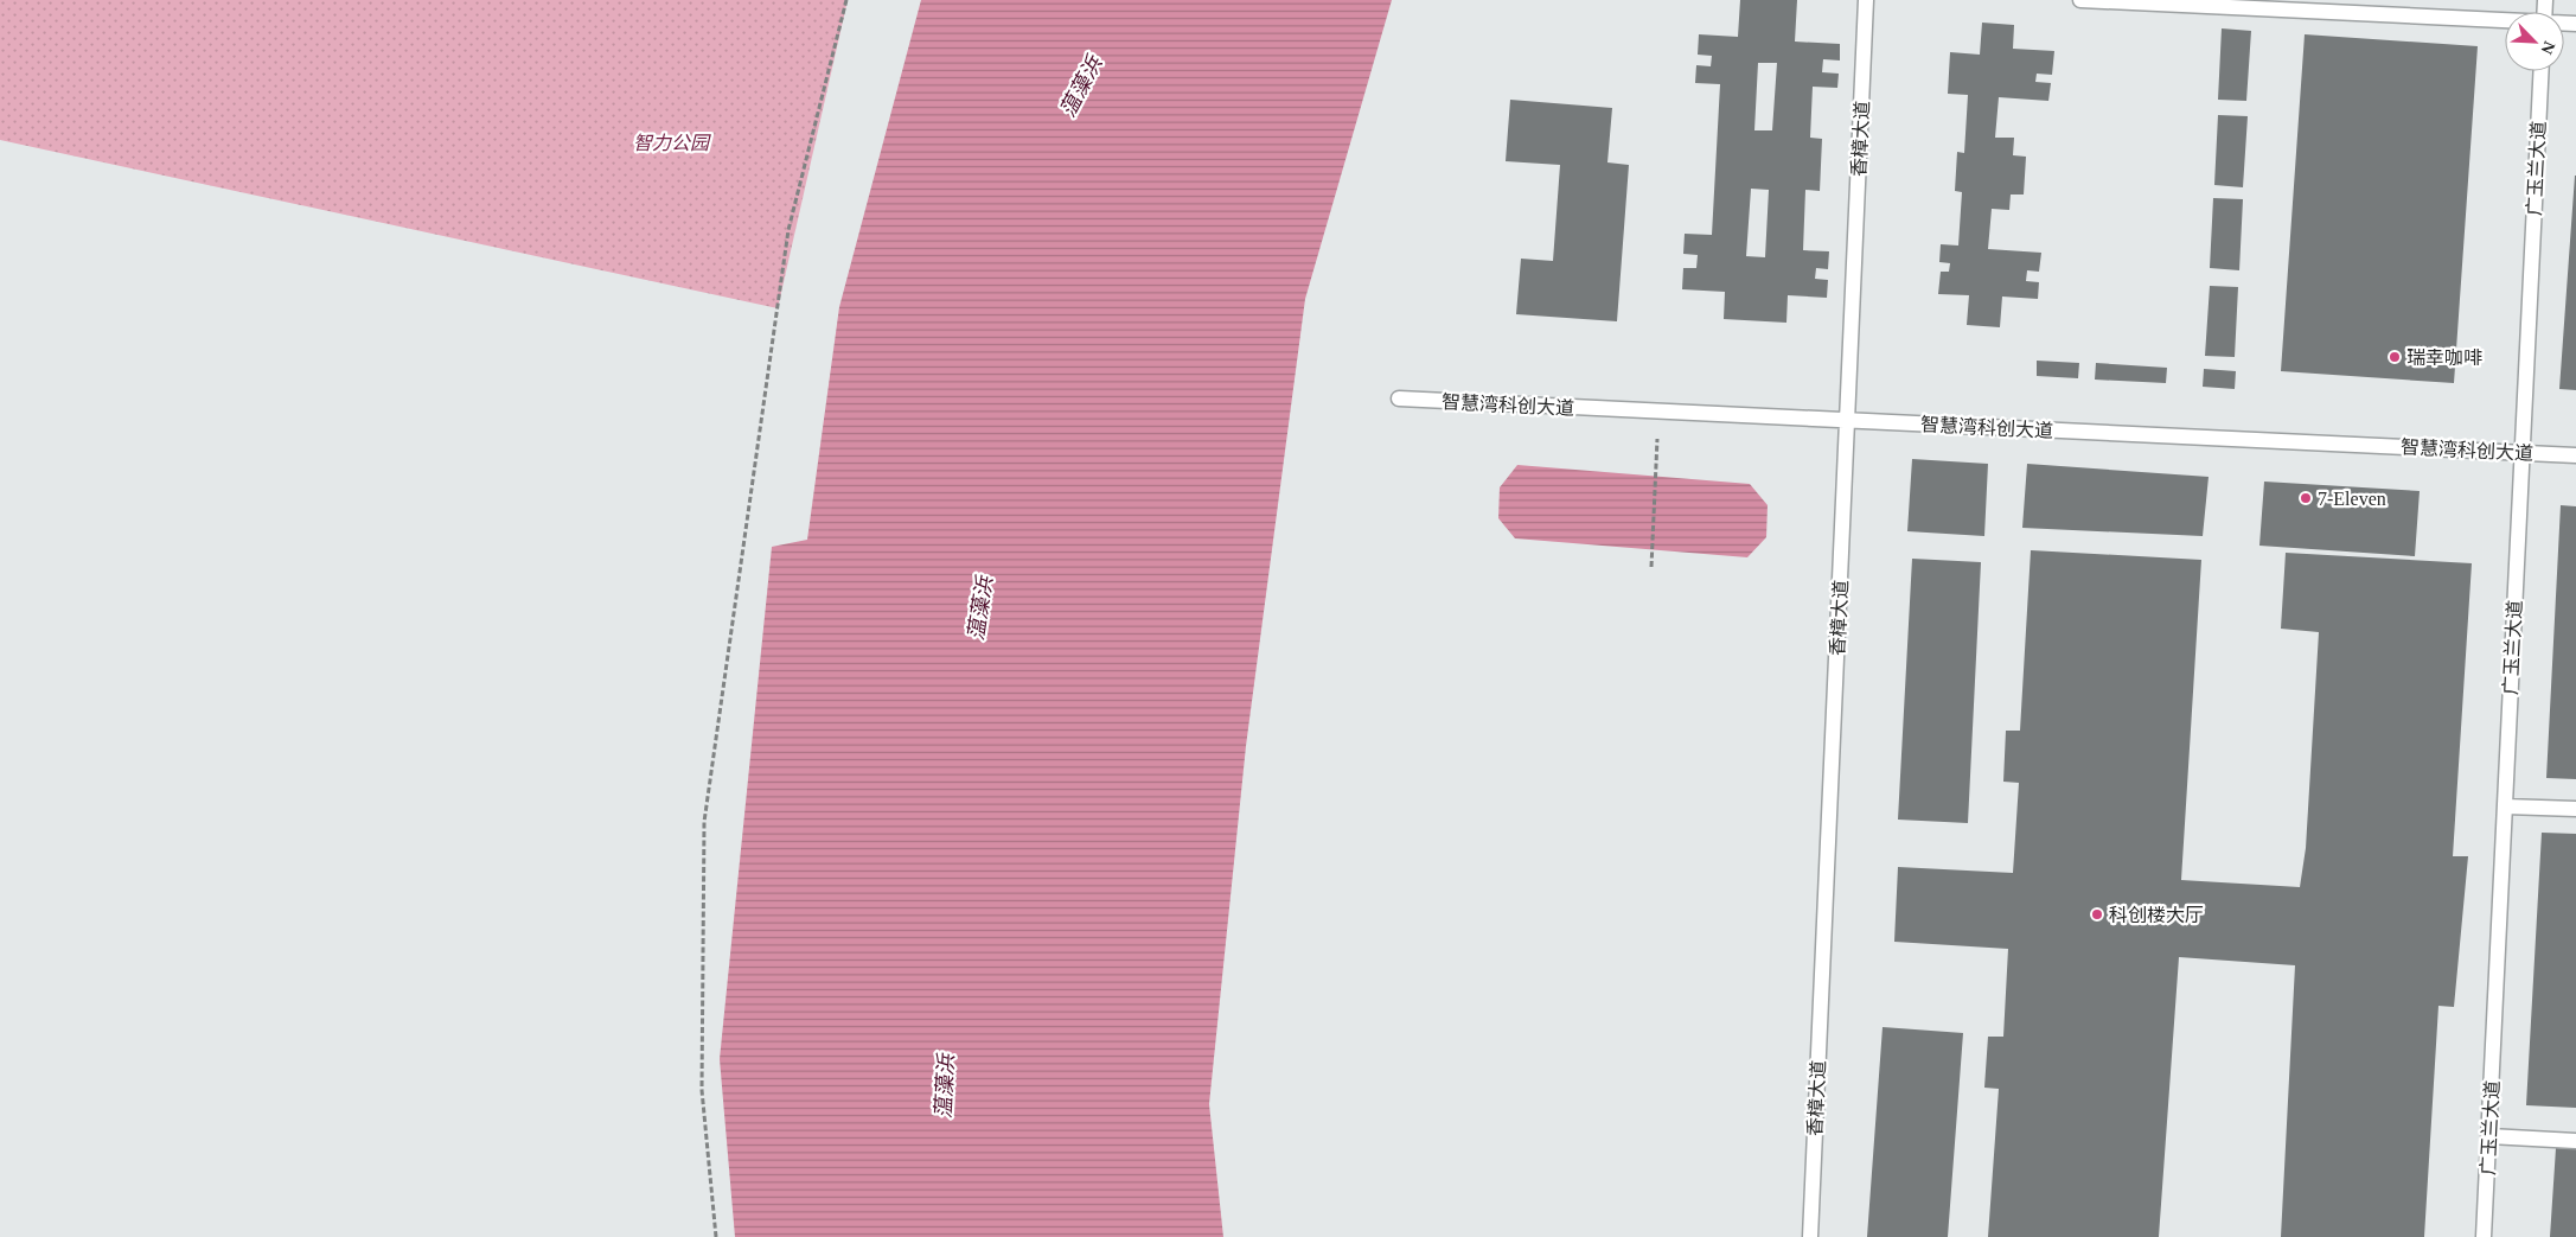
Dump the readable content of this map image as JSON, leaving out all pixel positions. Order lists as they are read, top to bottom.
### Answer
{
  "streets": {
    "lane": ["香樟大道", "广玉兰大道", "智慧湾科创大道"]
  },
  "crossings": [
    ["香樟大道", "智慧湾科创大道"],
    ["广玉兰大道", "智慧湾科创大道"]
  ],
  "water": ["蕰藻浜"],
  "parks": ["智力公园"],
  "places": ["瑞幸咖啡", "7-Eleven", "科创楼大厅"],
  "north": "bottom right"
}
